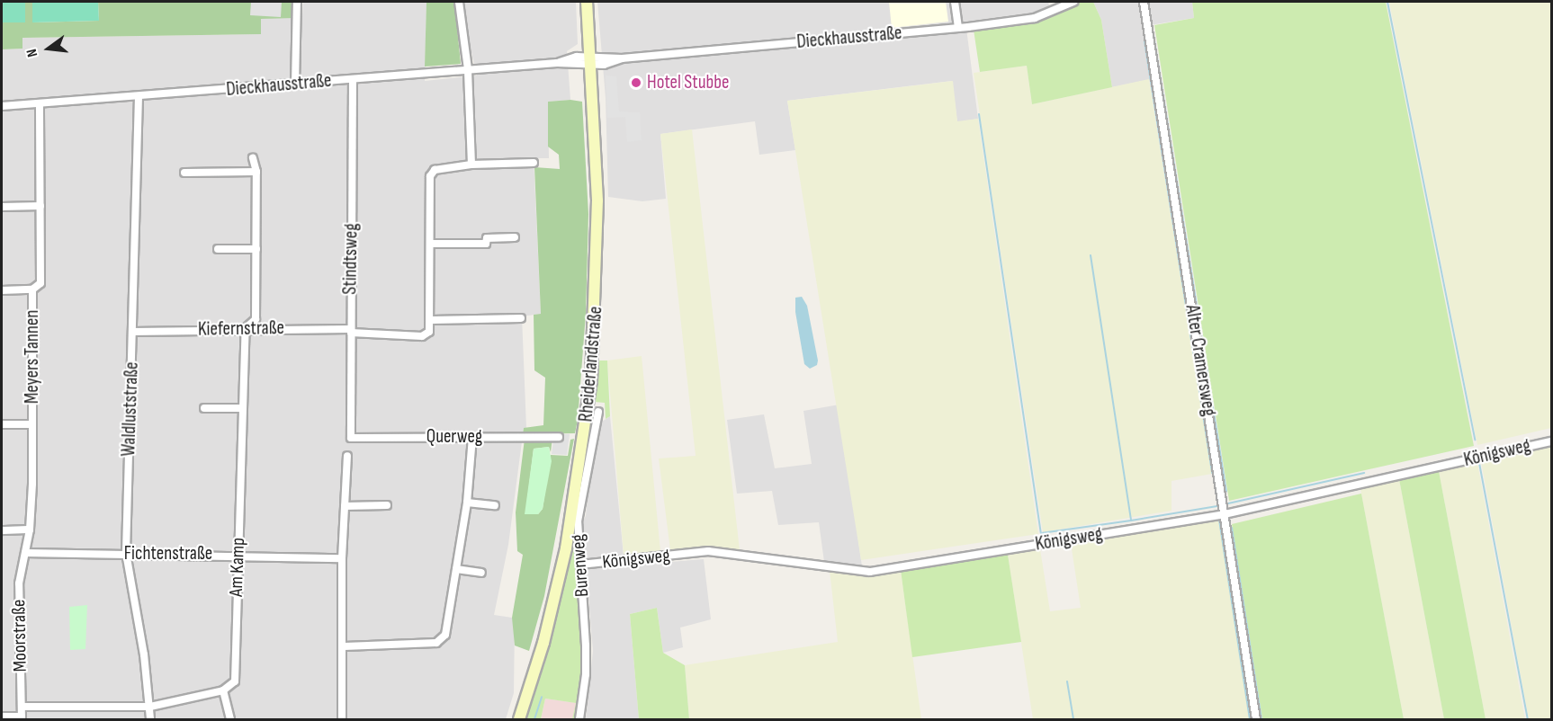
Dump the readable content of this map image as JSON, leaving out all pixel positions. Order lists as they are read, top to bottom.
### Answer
{
  "streets": {
    "main road": ["Rheiderlandstraße"],
    "street": [
      "Dieckhausstraße",
      "Stindtsweg",
      "Kiefernstraße",
      "Meyers Tannen",
      "Alter Cramersweg",
      "Waldluststraße",
      "Querweg",
      "Königsweg",
      "Fichtenstraße",
      "Burenweg",
      "Am Kamp",
      "Moorstraße"
    ]
  },
  "crossings": [
    ["Dieckhausstraße", "Stindtsweg"],
    ["Dieckhausstraße", "Meyers Tannen"],
    ["Dieckhausstraße", "Rheiderlandstraße"],
    ["Dieckhausstraße", "Waldluststraße"],
    ["Stindtsweg", "Kiefernstraße"],
    ["Stindtsweg", "Querweg"],
    ["Kiefernstraße", "Waldluststraße"],
    ["Kiefernstraße", "Am Kamp"],
    ["Meyers Tannen", "Fichtenstraße"],
    ["Meyers Tannen", "Moorstraße"],
    ["Alter Cramersweg", "Königsweg"],
    ["Waldluststraße", "Fichtenstraße"],
    ["Königsweg", "Burenweg"],
    ["Fichtenstraße", "Am Kamp"],
    ["Fichtenstraße", "Moorstraße"]
  ],
  "places": ["Hotel Stubbe"],
  "north": "left"
}
